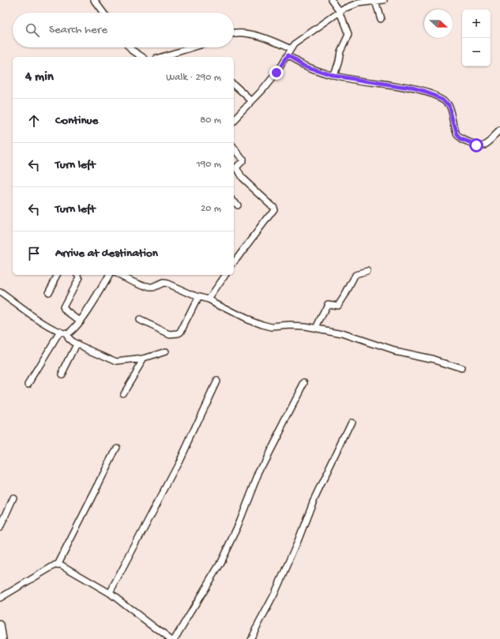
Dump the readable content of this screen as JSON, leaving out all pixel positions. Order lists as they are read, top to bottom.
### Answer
{
  "north": "right",
  "page": {
    "map_buttons": ["+", "−"],
    "search": "Search here",
    "heading": ["4 min", "Walk · 290 m"],
    "list": [
      ["Continue", "80 m"],
      ["Turn left", "190 m"],
      ["Turn left", "20 m"],
      "Arrive at destination"
    ]
  }
}
